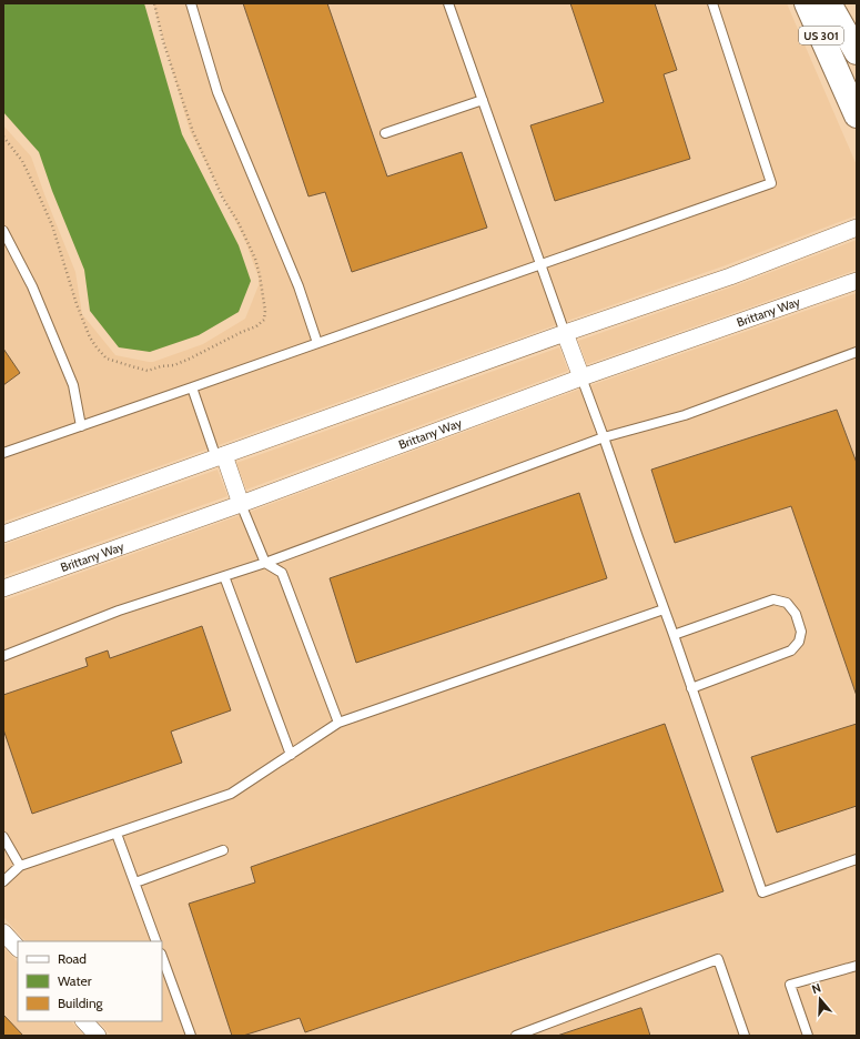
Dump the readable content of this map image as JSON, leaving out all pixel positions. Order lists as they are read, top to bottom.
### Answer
{
  "streets": {
    "main road": ["US 301"],
    "street": ["Brittany Way"]
  },
  "legend": ["Road", "Water", "Building"],
  "north": "top"
}
